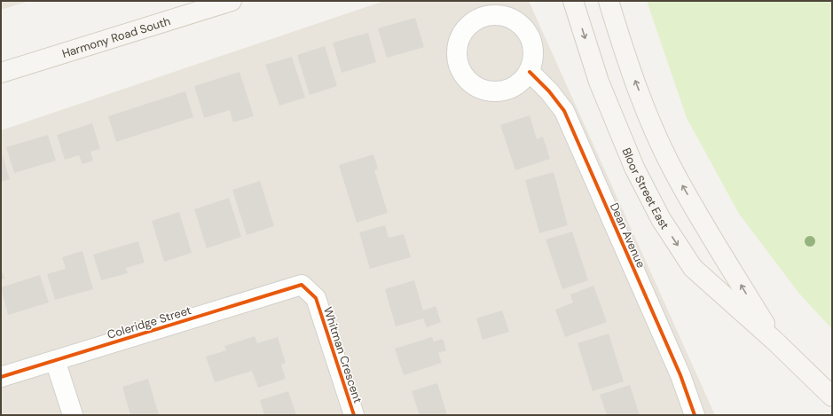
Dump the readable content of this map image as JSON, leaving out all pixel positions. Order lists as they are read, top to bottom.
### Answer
{
  "streets": {
    "main road": ["Harmony Road South", "Bloor Street East"],
    "street": ["Dean Avenue", "Coleridge Street", "Whitman Crescent"]
  },
  "crossings": [
    ["Coleridge Street", "Whitman Crescent"]
  ]
}
